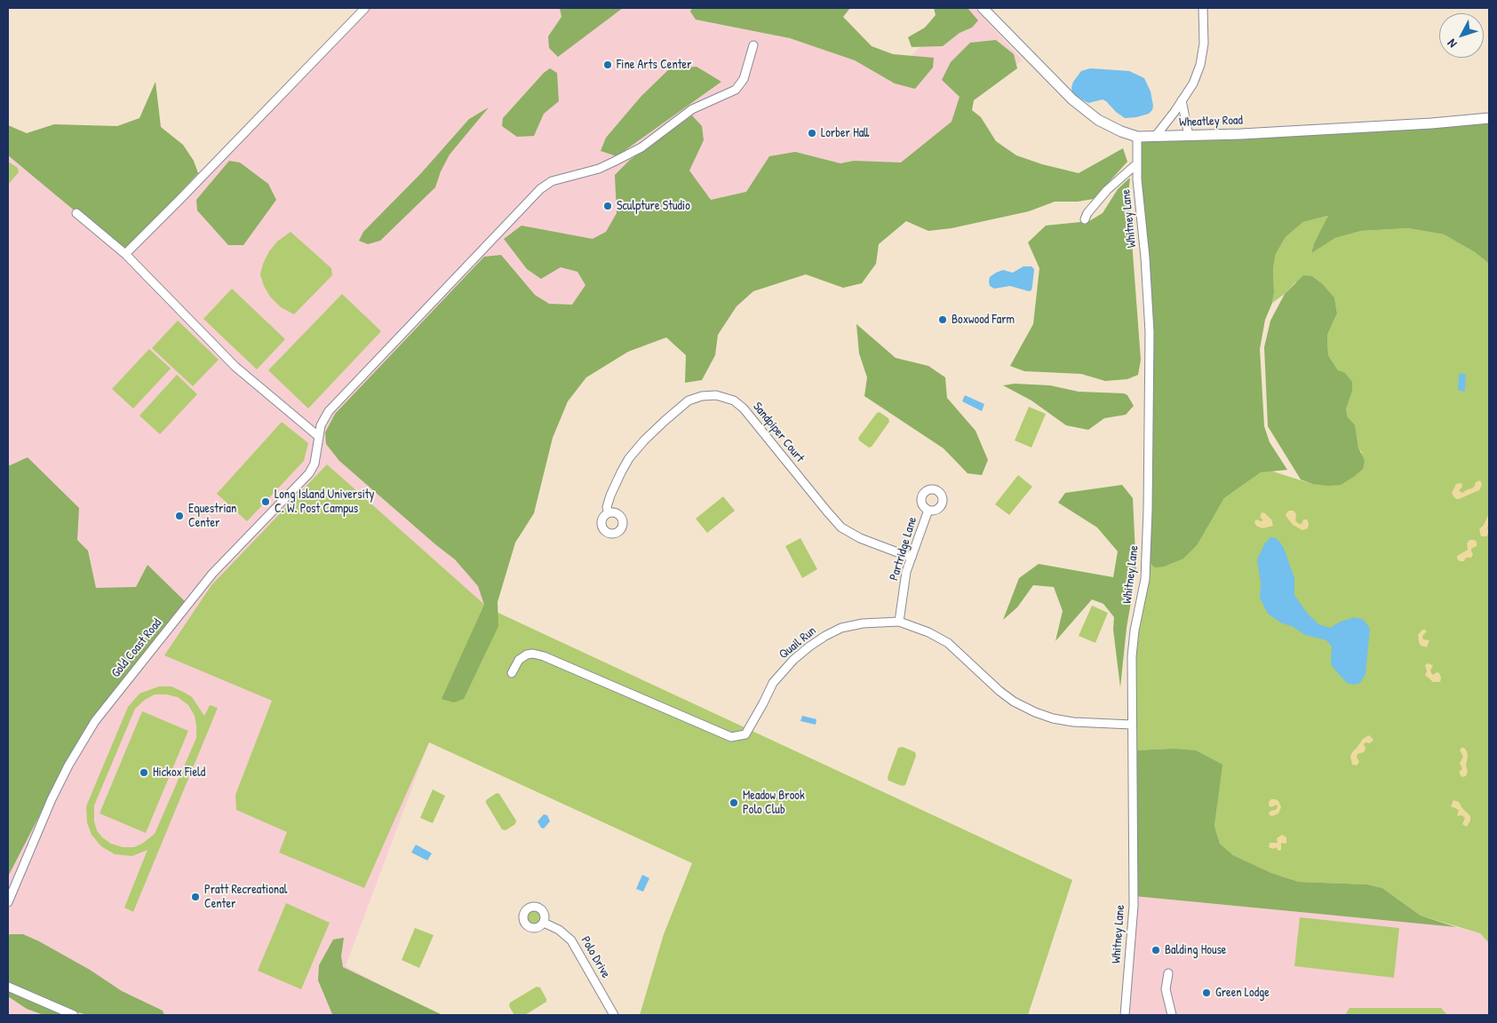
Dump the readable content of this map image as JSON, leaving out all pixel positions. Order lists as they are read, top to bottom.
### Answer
{
  "streets": {
    "main road": ["Wheatley Road"],
    "street": [
      "Whitney Lane",
      "Sandpiper Court",
      "Partridge Lane",
      "Quail Run",
      "Gold Coast Road",
      "Polo Drive"
    ]
  },
  "crossings": [
    ["Wheatley Road", "Whitney Lane"],
    ["Whitney Lane", "Quail Run"],
    ["Sandpiper Court", "Partridge Lane"],
    ["Partridge Lane", "Quail Run"]
  ],
  "places": [
    "Fine Arts Center",
    "Lorber Hall",
    "Sculpture Studio",
    "Boxwood Farm",
    "Long Island University C. W. Post Campus",
    "Equestrian Center",
    "Hickox Field",
    "Meadow Brook Polo Club",
    "Pratt Recreational Center",
    "Balding House",
    "Green Lodge"
  ],
  "north": "bottom left"
}
